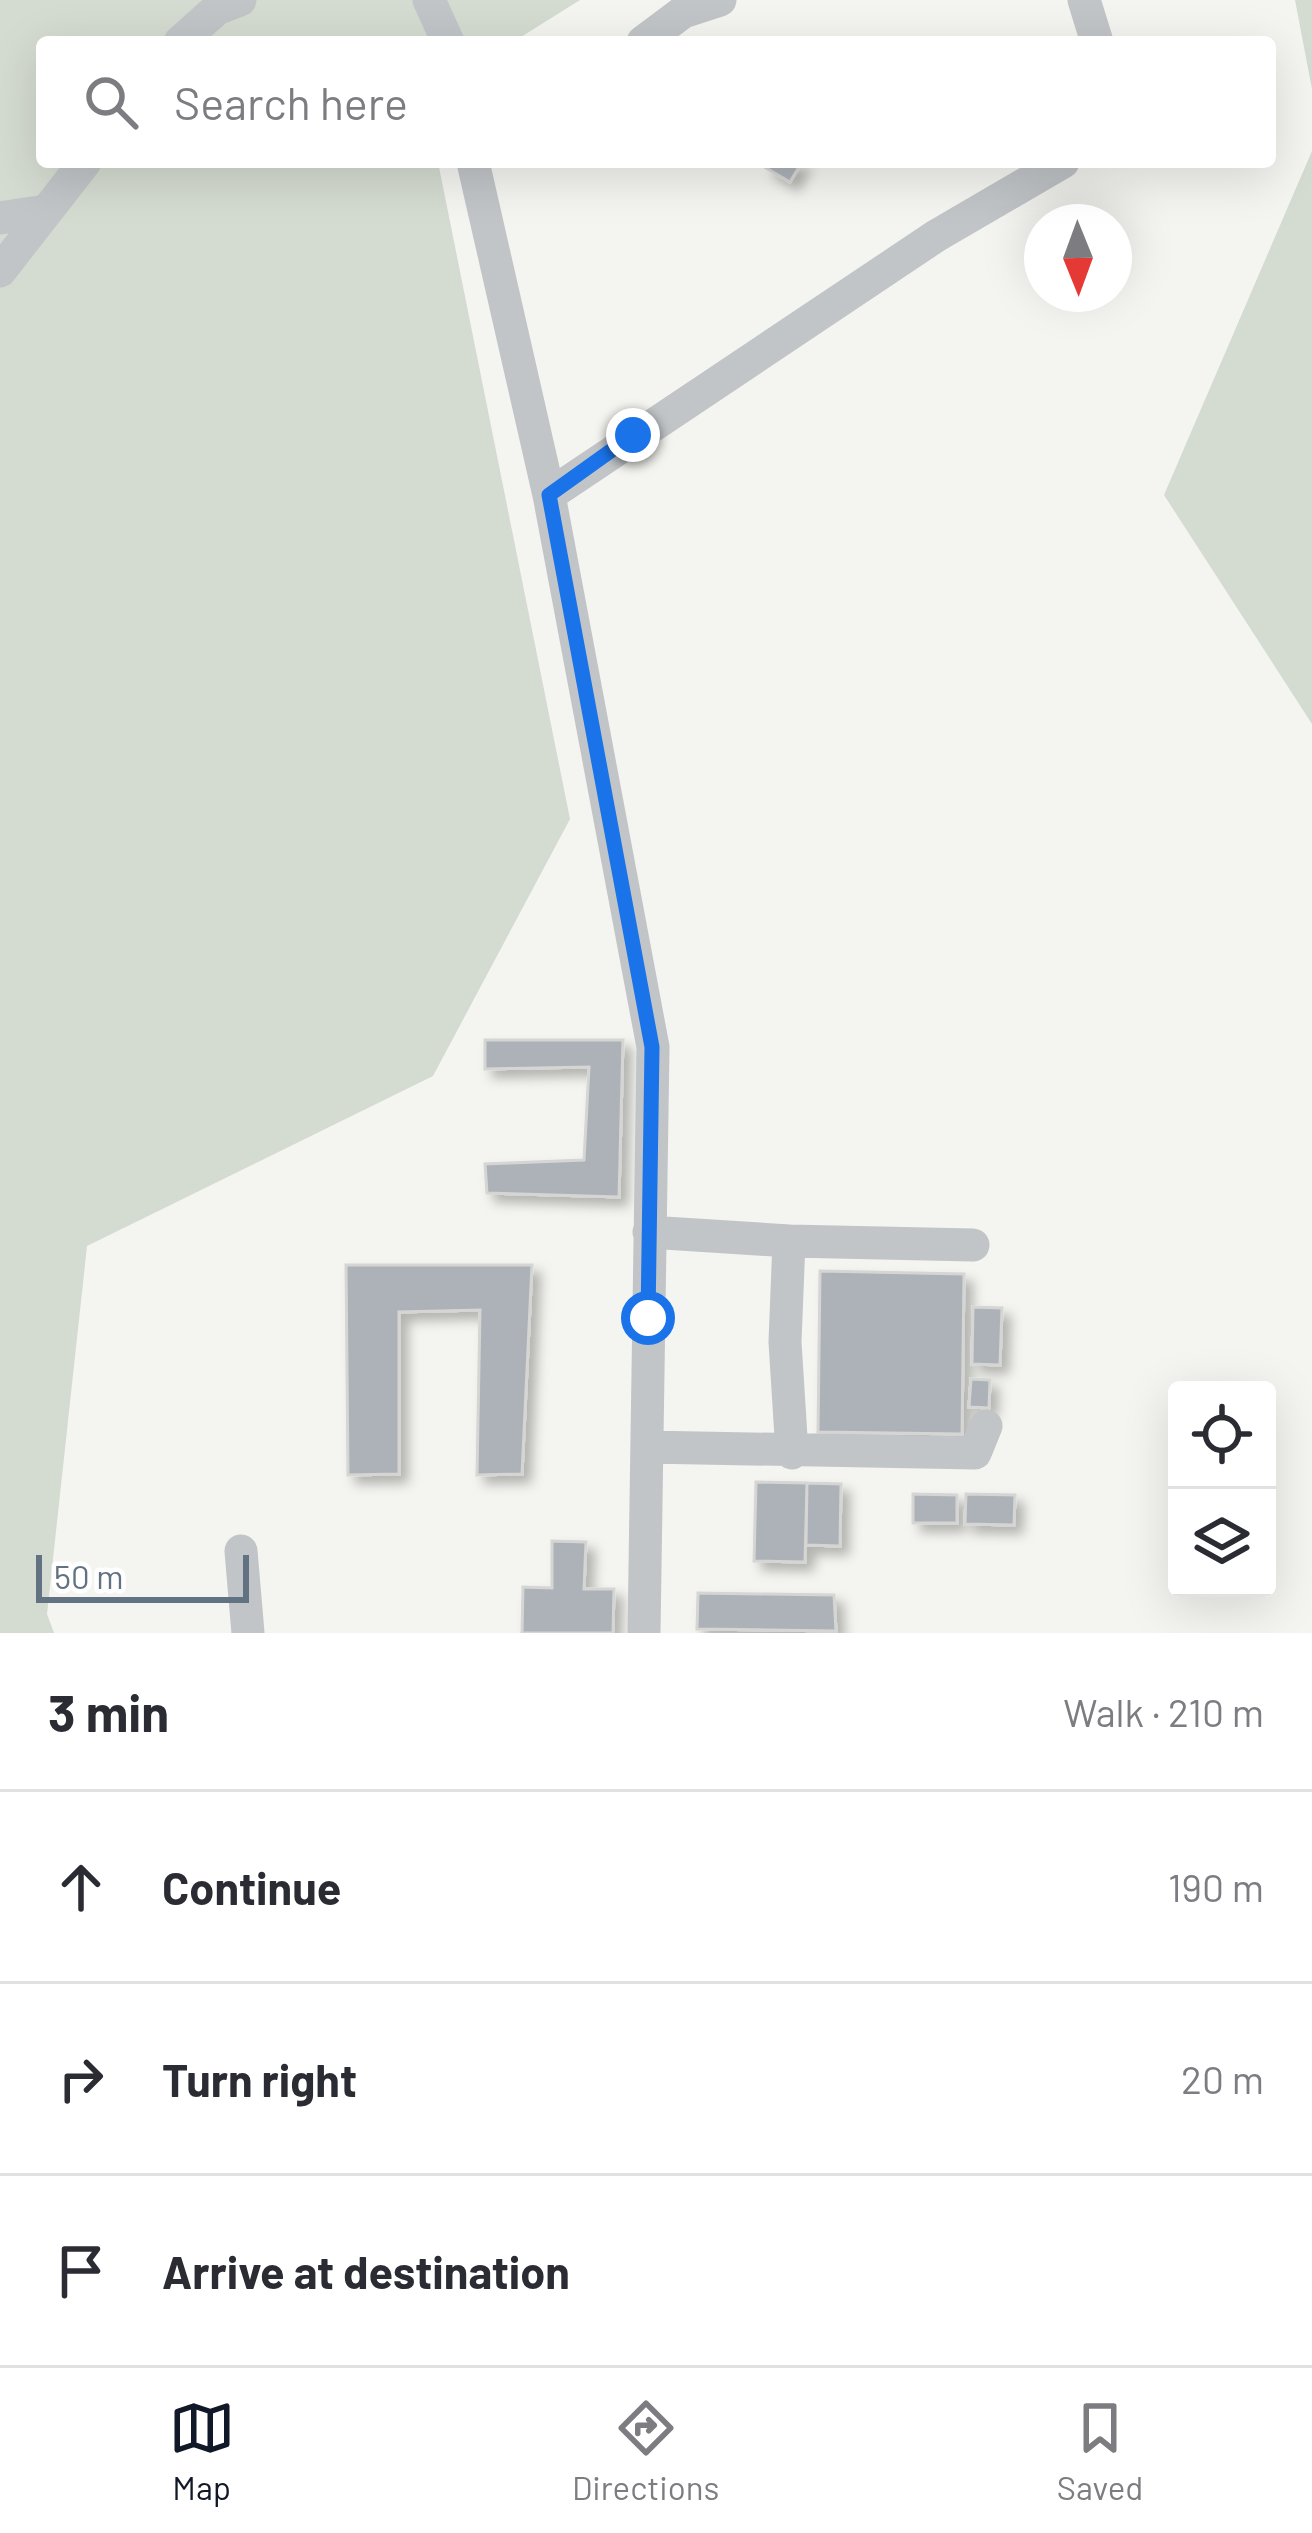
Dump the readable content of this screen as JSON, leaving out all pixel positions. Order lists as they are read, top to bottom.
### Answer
{
  "scale_bar": "50 m",
  "north": "bottom",
  "page": {
    "search": "Search here",
    "scale": "50 m",
    "heading": ["3 min", "Walk · 210 m"],
    "list": [
      ["Continue", "190 m"],
      ["Turn right", "20 m"],
      "Arrive at destination"
    ],
    "nav": ["Map", "Directions", "Saved"]
  }
}
